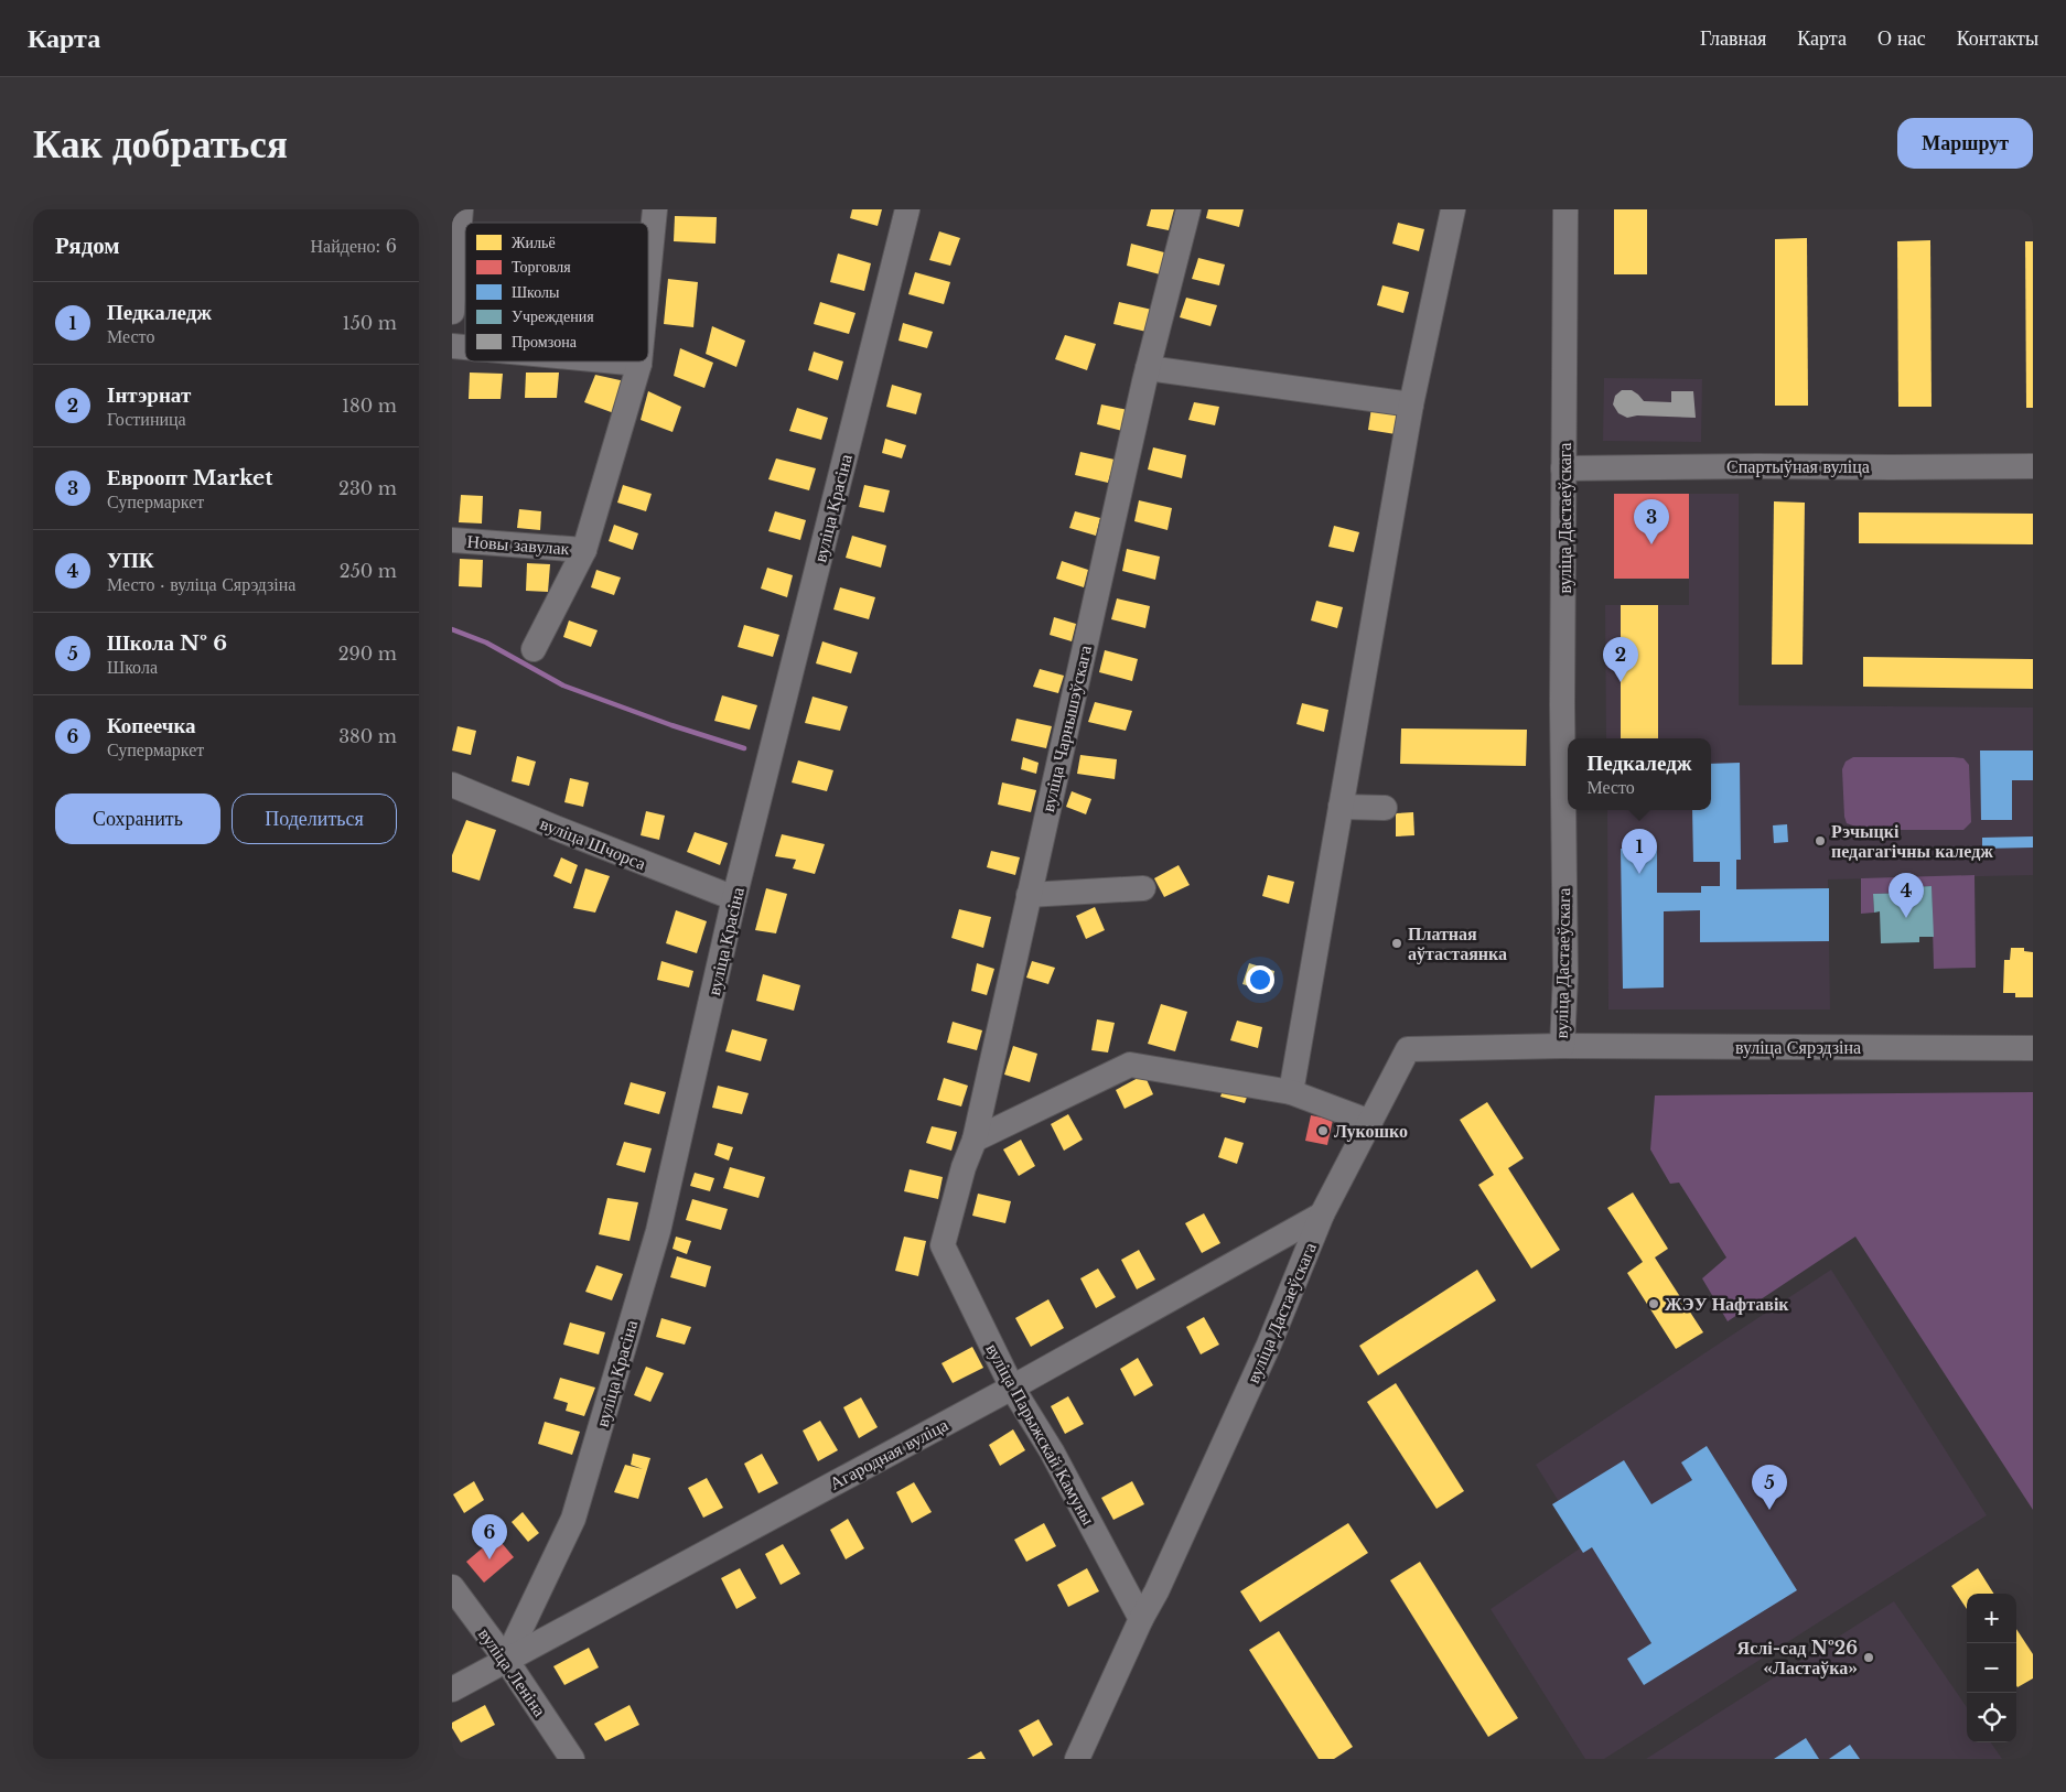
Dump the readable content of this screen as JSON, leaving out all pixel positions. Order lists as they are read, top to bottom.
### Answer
{
  "streets": {
    "street": [
      "Спартыўная вуліца",
      "вуліца Красіна",
      "вуліца Дастаеўскага",
      "Новы завулак",
      "вуліца Чарнышэўскага",
      "вуліца Шчорса",
      "вуліца Сярэдзіна",
      "вуліца Парыжскай Камуны",
      "Агародная вуліца",
      "вуліца Леніна"
    ]
  },
  "crossings": [
    ["Спартыўная вуліца", "вуліца Дастаеўскага"],
    ["вуліца Красіна", "вуліца Шчорса"],
    ["вуліца Красіна", "Агародная вуліца"],
    ["вуліца Красіна", "вуліца Леніна"],
    ["вуліца Дастаеўскага", "вуліца Сярэдзіна"],
    ["вуліца Дастаеўскага", "вуліца Парыжскай Камуны"],
    ["вуліца Дастаеўскага", "Агародная вуліца"],
    ["вуліца Чарнышэўскага", "вуліца Парыжскай Камуны"],
    ["вуліца Парыжскай Камуны", "Агародная вуліца"],
    ["Агародная вуліца", "вуліца Леніна"]
  ],
  "places": [
    "Рэчыцкі педагагічны каледж",
    "Платная аўтастаянка",
    "Лукошко",
    "ЖЭУ Нафтавік",
    "Яслі-сад №26 «Ластаўка»"
  ],
  "legend": [
    "Жильё",
    "Торговля",
    "Школы",
    "Учреждения",
    "Промзона"
  ],
  "page": {
    "header": "Карта",
    "nav": [
      "Главная",
      "Карта",
      "О нас",
      "Контакты"
    ],
    "buttons": [
      "Маршрут",
      ["Сохранить", "Поделиться"]
    ],
    "title": "Как добраться",
    "heading": ["Рядом", "Найдено: 6"],
    "list": [
      {
        "mark": "1",
        "name": "Педкаледж",
        "note": "Место",
        "value": "150 m"
      },
      {
        "mark": "2",
        "name": "Інтэрнат",
        "note": "Гостиница",
        "value": "180 m"
      },
      {
        "mark": "3",
        "name": "Евроопт Market",
        "note": "Супермаркет",
        "value": "230 m"
      },
      {
        "mark": "4",
        "name": "УПК",
        "note": "Место · вуліца Сярэдзіна",
        "value": "250 m"
      },
      {
        "mark": "5",
        "name": "Школа № 6",
        "note": "Школа",
        "value": "290 m"
      },
      {
        "mark": "6",
        "name": "Копеечка",
        "note": "Супермаркет",
        "value": "380 m"
      }
    ],
    "pins": [
      "3",
      "2",
      "1",
      "4",
      "5",
      "6"
    ],
    "popup": ["Педкаледж", "Место"],
    "map_buttons": ["+", "−"]
  }
}
